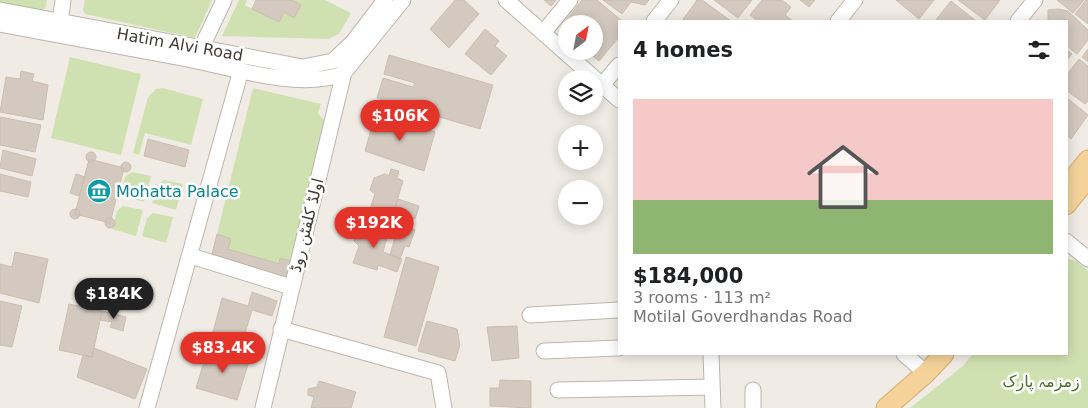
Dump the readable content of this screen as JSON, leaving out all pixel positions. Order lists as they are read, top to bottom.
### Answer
{
  "streets": {
    "street": ["Hatim Alvi Road", "اولڈ کلفٹن روڈ"]
  },
  "crossings": [
    ["Hatim Alvi Road", "اولڈ کلفٹن روڈ"]
  ],
  "parks": ["زمزمہ پارک"],
  "places": {
    "museum": ["Mohatta Palace"]
  },
  "north": "top right",
  "page": {
    "map_buttons": ["+", "−"],
    "heading": "4 homes",
    "list": [
      {
        "name": "$184,000",
        "note": "3 rooms · 113 m² · Motilal Goverdhandas Road"
      }
    ],
    "price": [
      "$106K",
      "$192K",
      "$184K",
      "$83.4K"
    ]
  }
}
